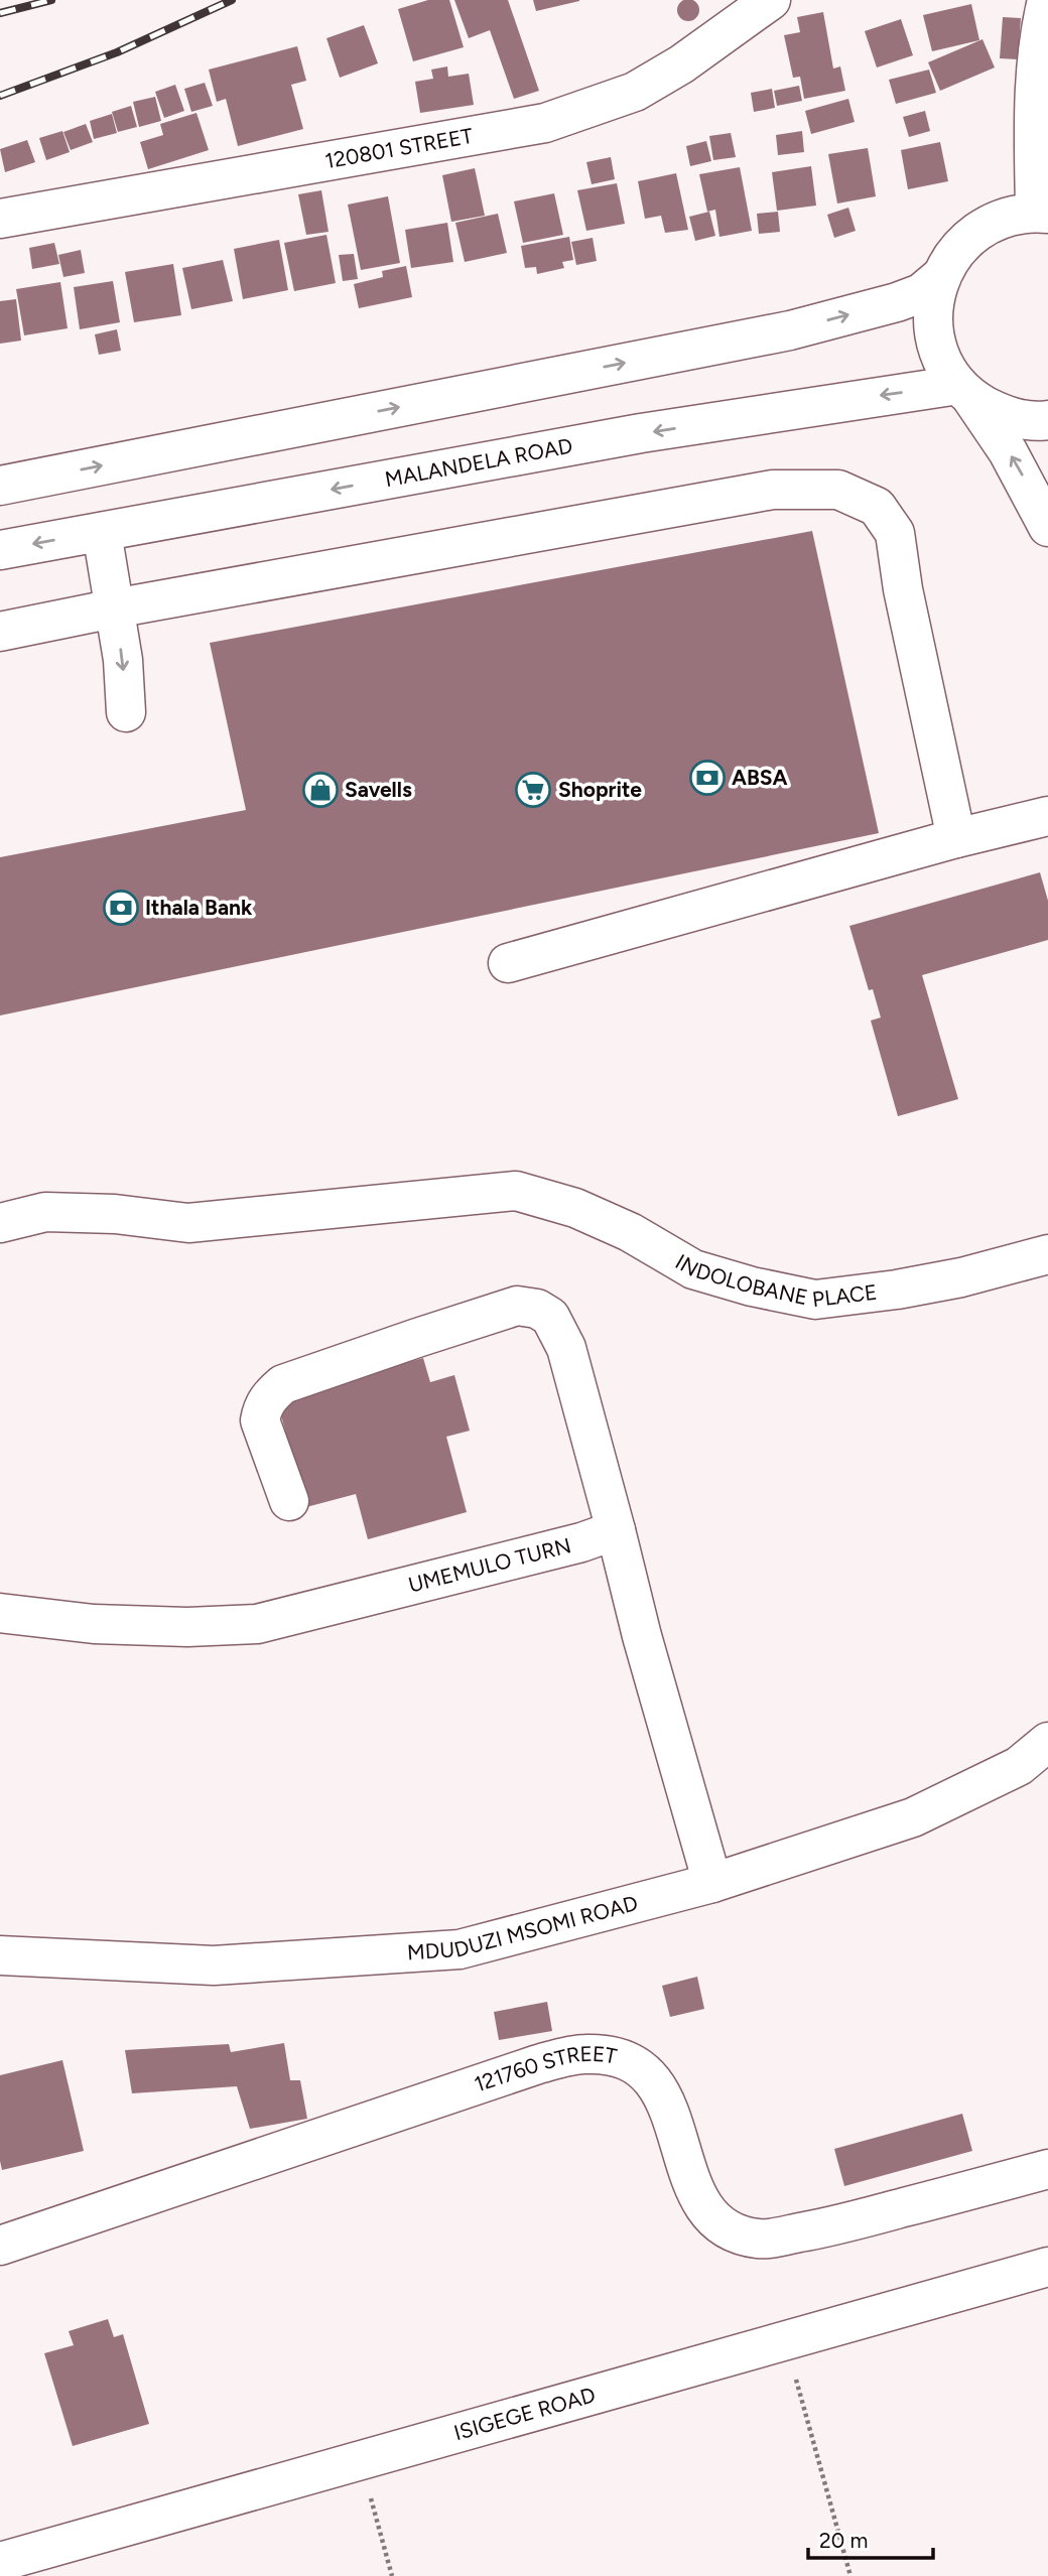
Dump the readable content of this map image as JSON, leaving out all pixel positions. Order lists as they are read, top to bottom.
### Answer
{
  "streets": {
    "street": [
      "120801 STREET",
      "MALANDELA ROAD",
      "INDOLOBANE PLACE",
      "UMEMULO TURN",
      "MDUDUZI MSOMI ROAD",
      "121760 STREET",
      "ISIGEGE ROAD"
    ]
  },
  "places": {
    "bank": ["ABSA", "Ithala Bank"],
    "shop": ["Savells"],
    "supermarket": ["Shoprite"]
  },
  "scale_bar": "20 m"
}
